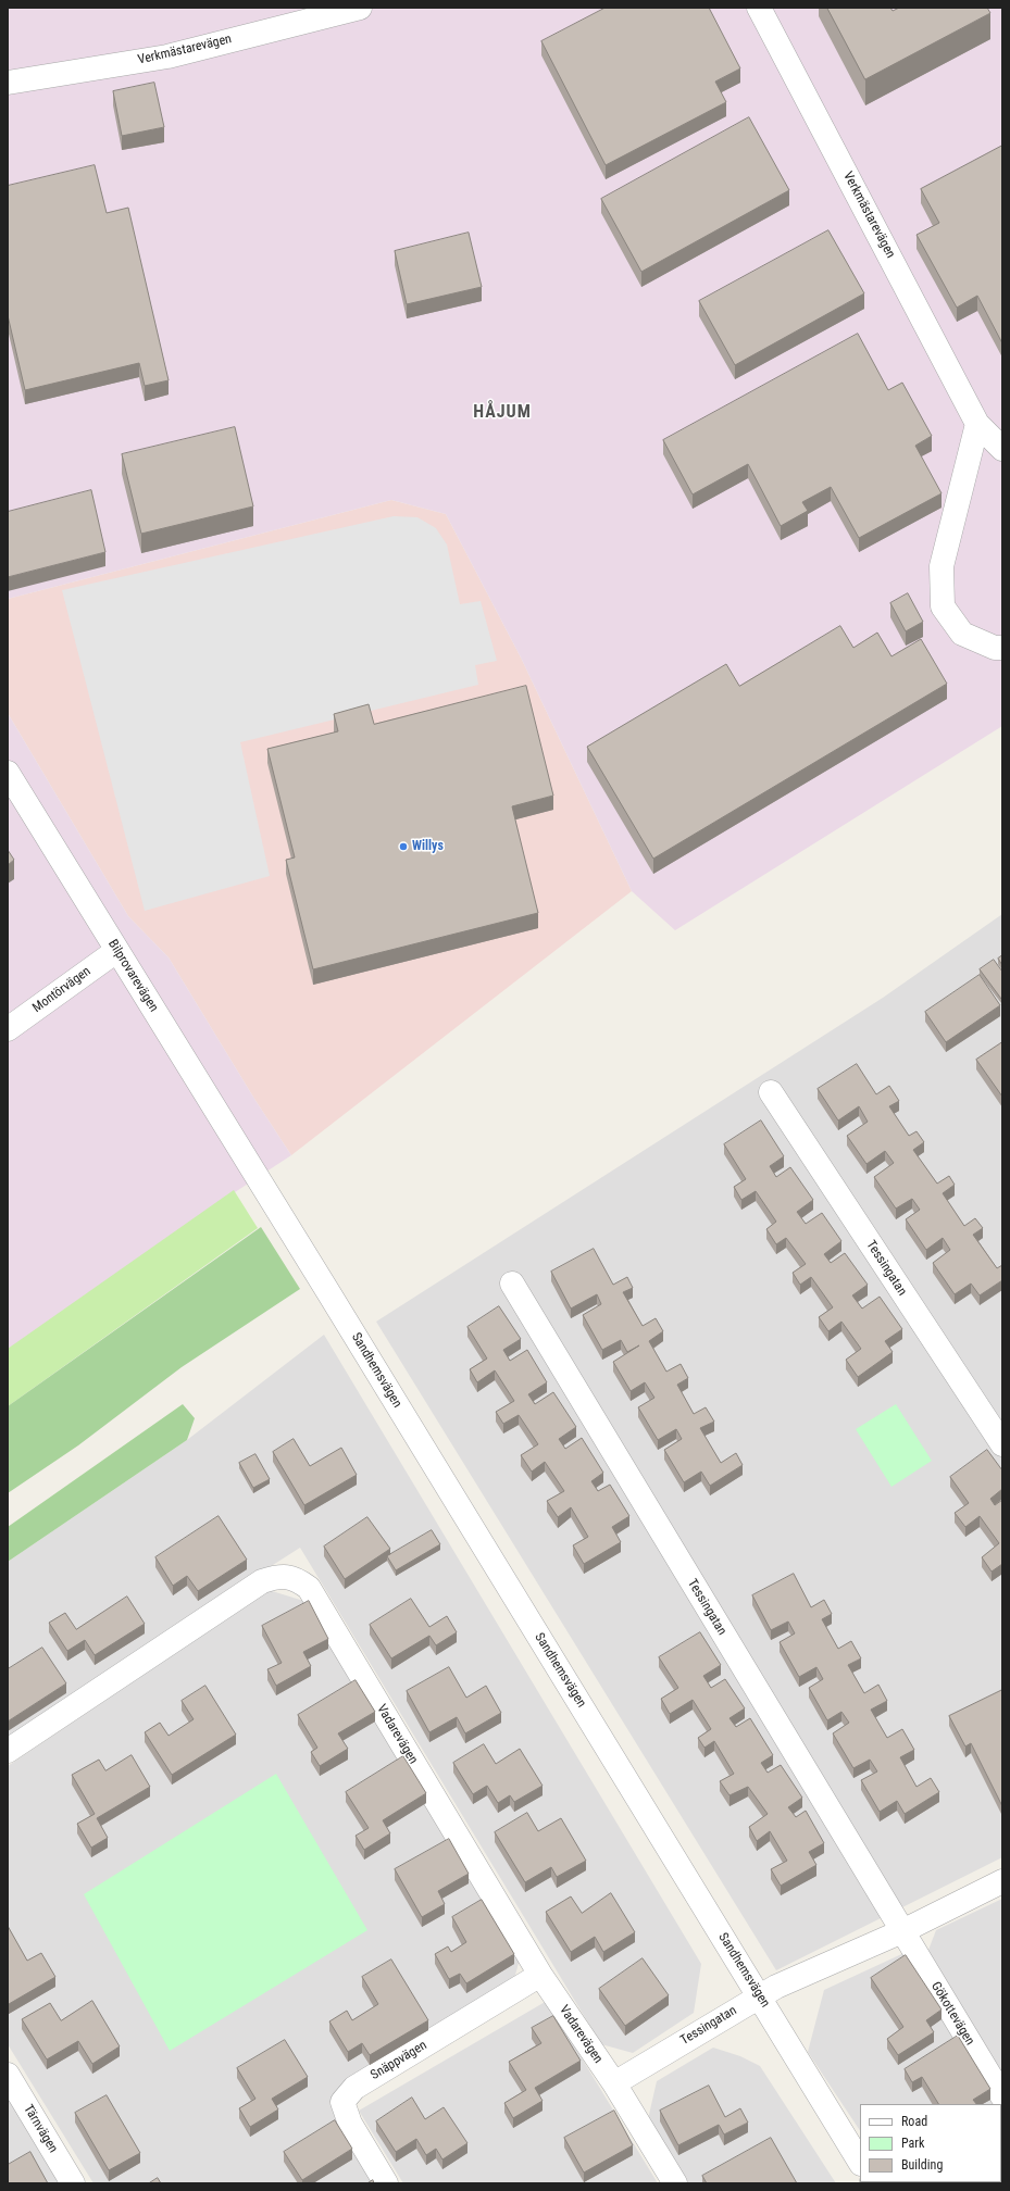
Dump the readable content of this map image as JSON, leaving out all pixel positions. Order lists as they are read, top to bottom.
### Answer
{
  "streets": {
    "street": [
      "Verkmästarevägen",
      "Bilprovarevägen",
      "Montörvägen",
      "Tessingatan",
      "Sandhemsvägen",
      "Vadarevägen",
      "Gökottevägen",
      "Snäppvägen",
      "Tärnvägen"
    ]
  },
  "crossings": [
    ["Bilprovarevägen", "Montörvägen"],
    ["Bilprovarevägen", "Sandhemsvägen"],
    ["Tessingatan", "Sandhemsvägen"],
    ["Tessingatan", "Vadarevägen"],
    ["Tessingatan", "Gökottevägen"],
    ["Vadarevägen", "Snäppvägen"]
  ],
  "districts": ["HÅJUM"],
  "places": ["Willys"],
  "legend": ["Road", "Park", "Building"]
}
